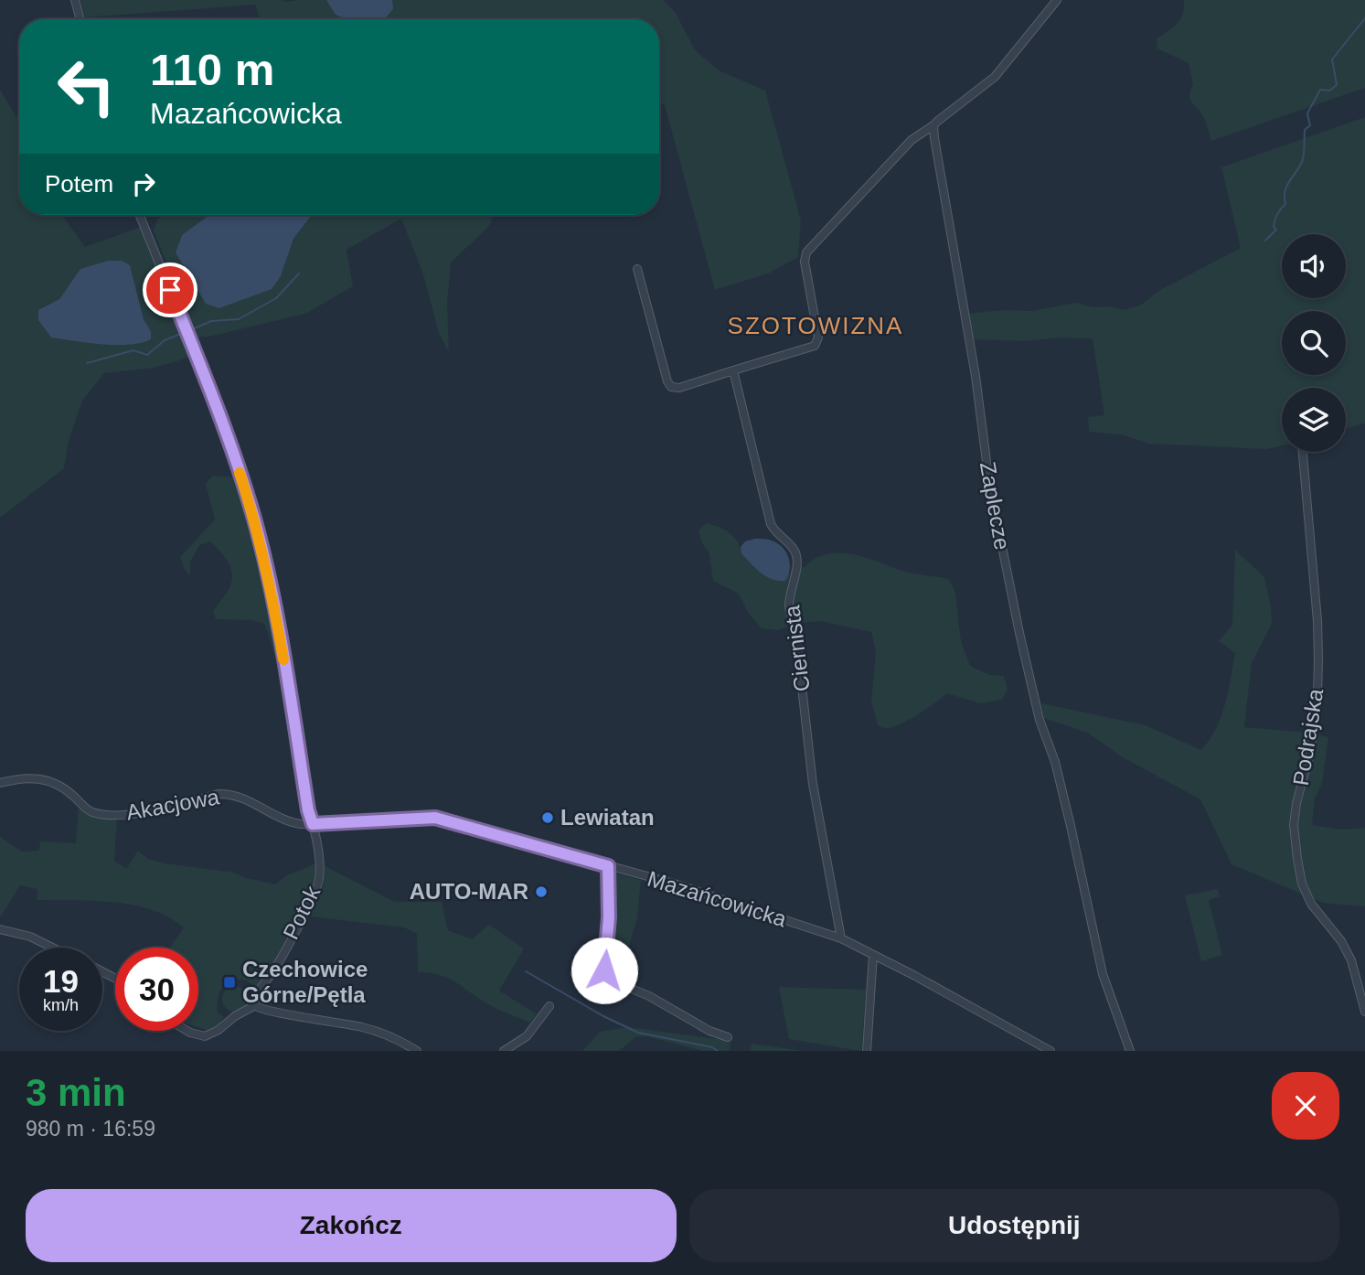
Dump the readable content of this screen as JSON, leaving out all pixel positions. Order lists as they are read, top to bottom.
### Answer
{
  "streets": {
    "street": [
      "Zaplecze",
      "Ciernista",
      "Podrajska",
      "Akacjowa",
      "Mazańcowicka",
      "Potok"
    ]
  },
  "crossings": [
    ["Ciernista", "Mazańcowicka"],
    ["Akacjowa", "Mazańcowicka"],
    ["Akacjowa", "Potok"],
    ["Mazańcowicka", "Potok"]
  ],
  "districts": ["SZOTOWIZNA"],
  "places": {
    "other": ["Lewiatan", "AUTO-MAR"],
    "transit": ["Czechowice Górne/Pętla"]
  },
  "page": {
    "turn": ["110 m", "Mazańcowicka"],
    "then": "Potem",
    "speed": "19 km/h",
    "limit": "30",
    "heading": ["3 min", "980 m · 16:59"],
    "buttons": ["Zakończ", "Udostępnij"]
  }
}
